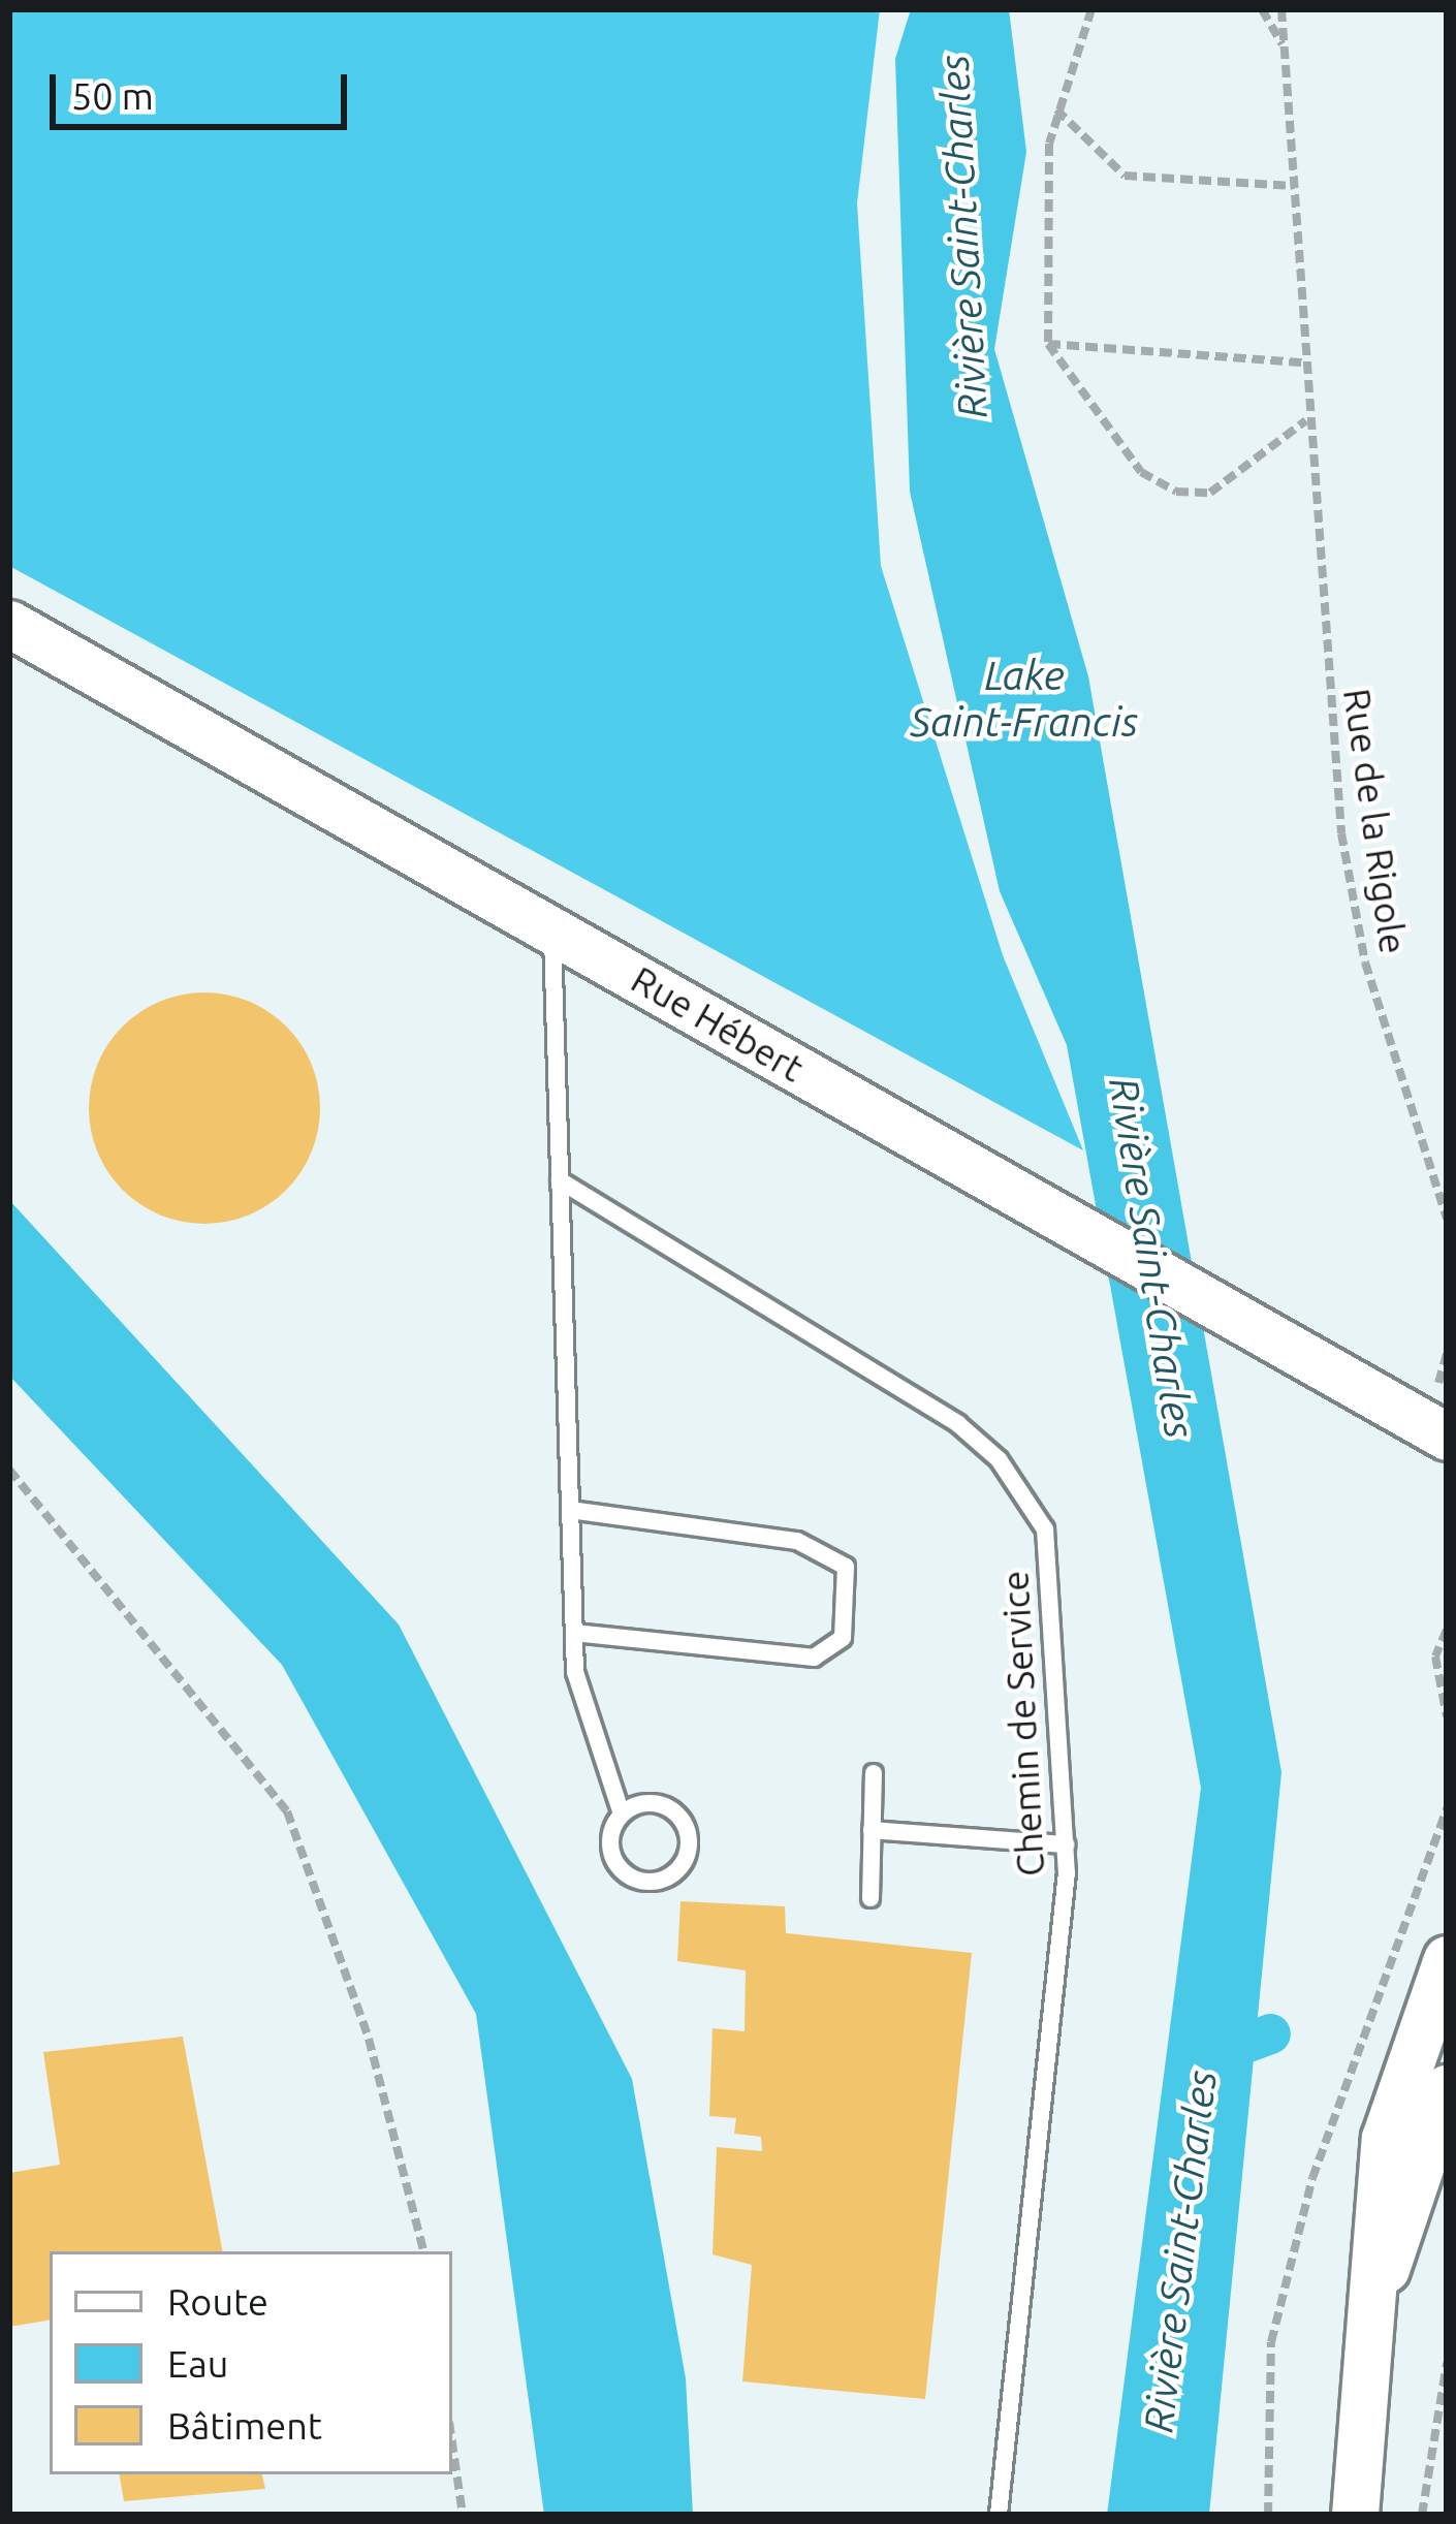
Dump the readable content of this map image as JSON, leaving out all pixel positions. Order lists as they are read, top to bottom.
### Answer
{
  "streets": {
    "main road": ["Rue Hébert"],
    "lane": ["Chemin de Service"],
    "path": ["Rue de la Rigole"]
  },
  "water": ["Rivière Saint-Charles", "Lake Saint-Francis"],
  "legend": ["Route", "Eau", "Bâtiment"],
  "scale_bar": "50 m"
}
